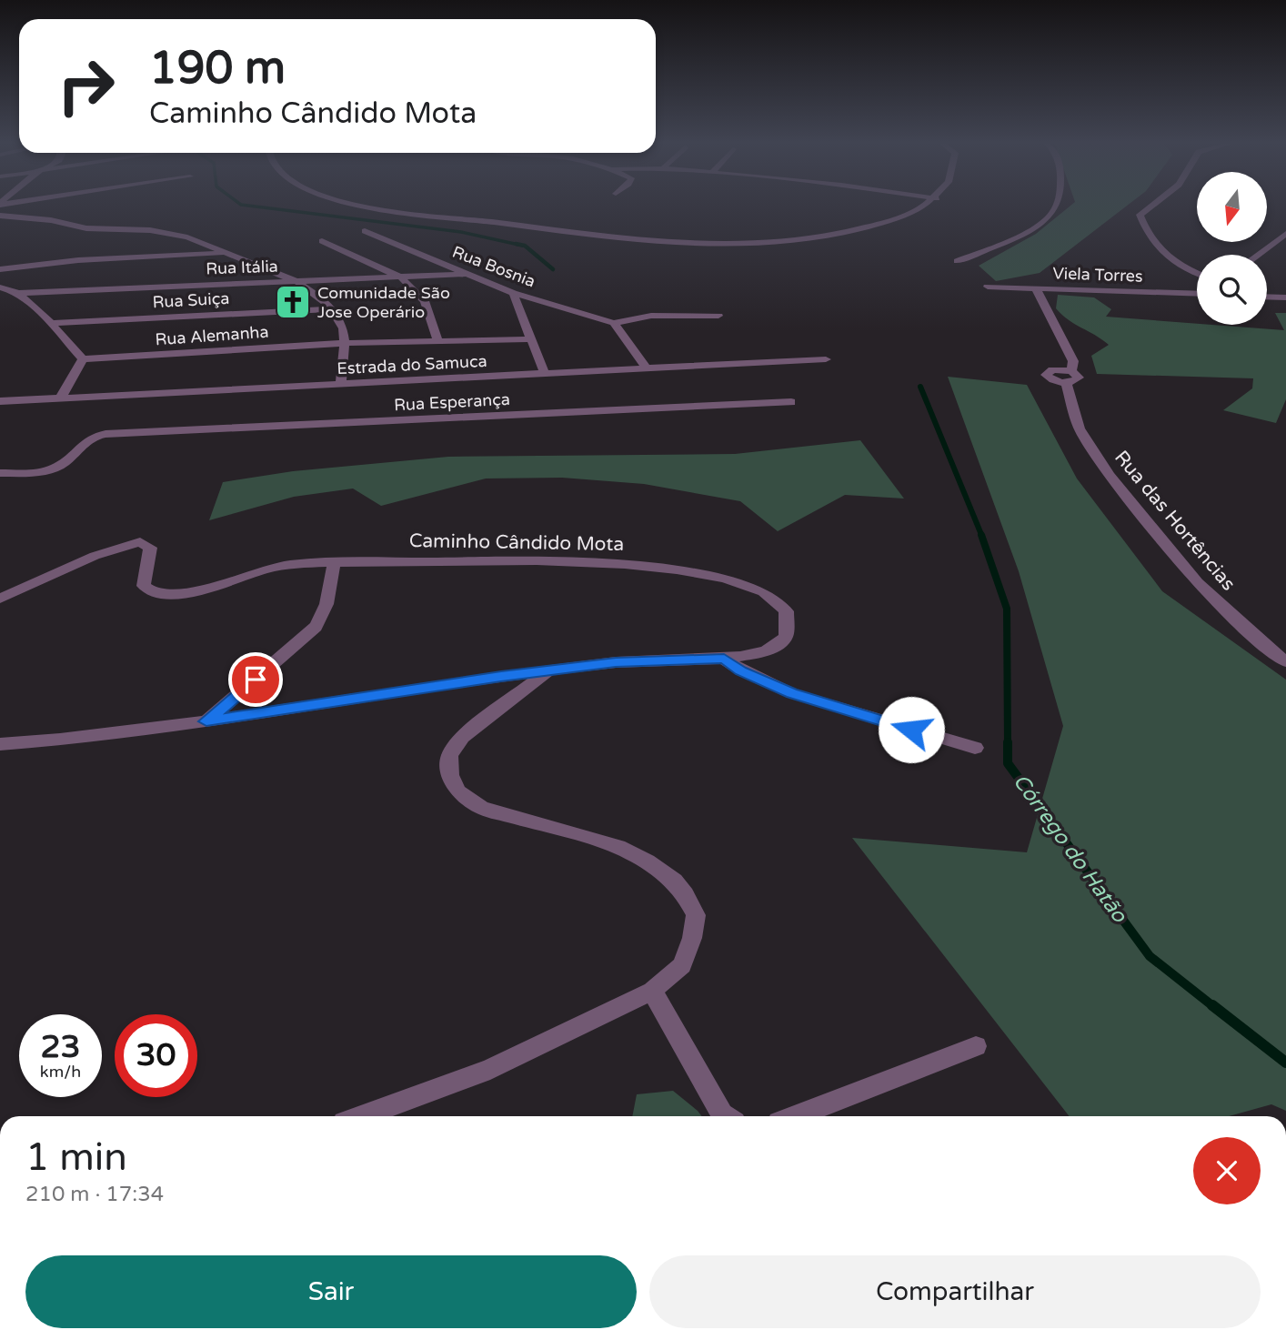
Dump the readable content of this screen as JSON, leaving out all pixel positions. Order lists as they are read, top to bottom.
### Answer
{
  "streets": {
    "street": [
      "Rua Bosnia",
      "Rua Itália",
      "Viela Torres",
      "Rua Suiça",
      "Rua Alemanha",
      "Estrada do Samuca",
      "Rua Esperança",
      "Rua das Hortências",
      "Caminho Cândido Mota"
    ]
  },
  "crossings": [
    ["Rua Bosnia", "Rua Itália"],
    ["Viela Torres", "Rua das Hortências"]
  ],
  "water": ["Córrego do Hatão"],
  "places": {
    "church": ["Comunidade São Jose Operário"]
  },
  "north": "bottom",
  "page": {
    "turn": ["190 m", "Caminho Cândido Mota"],
    "speed": "23 km/h",
    "limit": "30",
    "heading": ["1 min", "210 m · 17:34"],
    "buttons": ["Sair", "Compartilhar"]
  }
}
